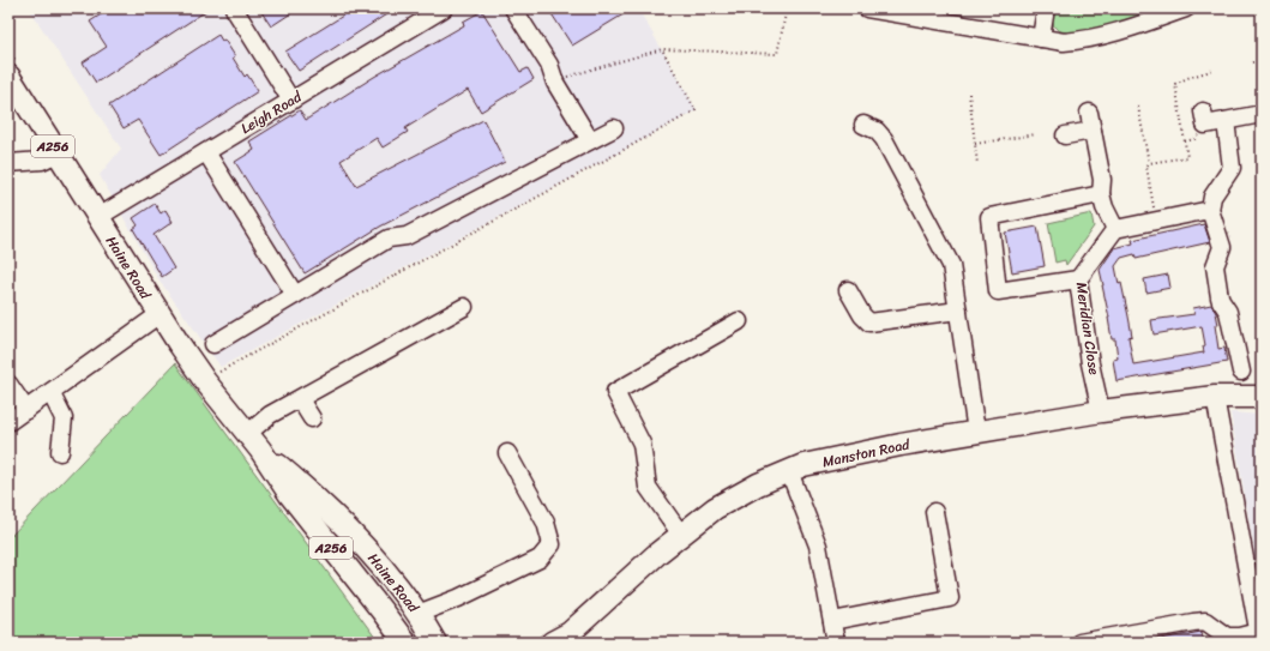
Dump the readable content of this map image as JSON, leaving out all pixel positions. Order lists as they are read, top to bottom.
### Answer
{
  "streets": {
    "main road": ["A256", "Haine Road", "Manston Road"],
    "street": ["Leigh Road", "Meridian Close"]
  },
  "crossings": [
    ["Leigh Road", "Haine Road"],
    ["Meridian Close", "Manston Road"]
  ]
}
